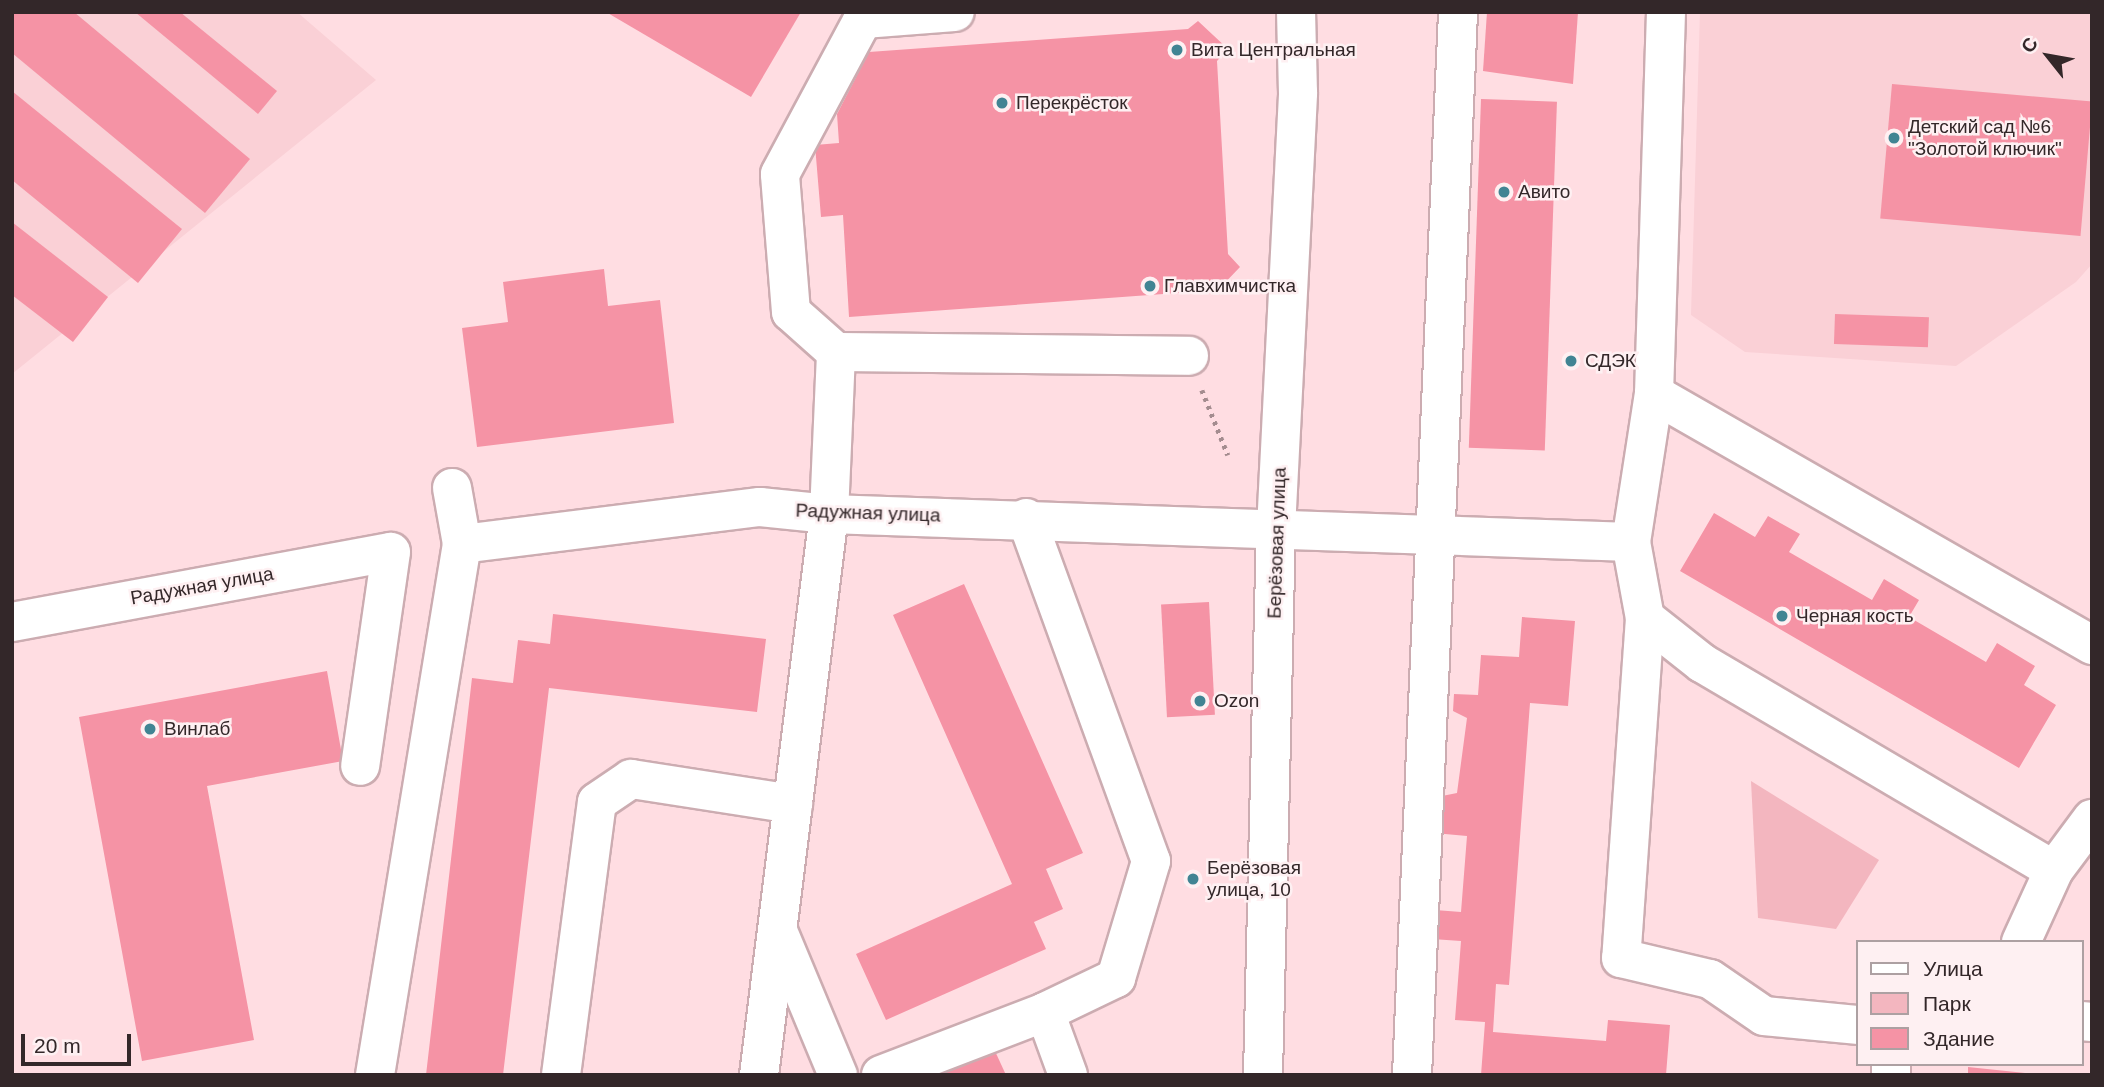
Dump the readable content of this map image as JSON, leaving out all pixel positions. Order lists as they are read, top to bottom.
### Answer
{
  "streets": {
    "street": ["Радужная улица", "Берёзовая улица"]
  },
  "crossings": [
    ["Радужная улица", "Берёзовая улица"]
  ],
  "places": [
    "Вита Центральная",
    "Перекрёсток",
    "Детский сад №6 \"Золотой ключик\"",
    "Авито",
    "Главхимчистка",
    "СДЭК",
    "Черная кость",
    "Ozon",
    "Винлаб",
    "Берёзовая улица, 10"
  ],
  "legend": ["Улица", "Парк", "Здание"],
  "scale_bar": "20 m",
  "north": "top left"
}
